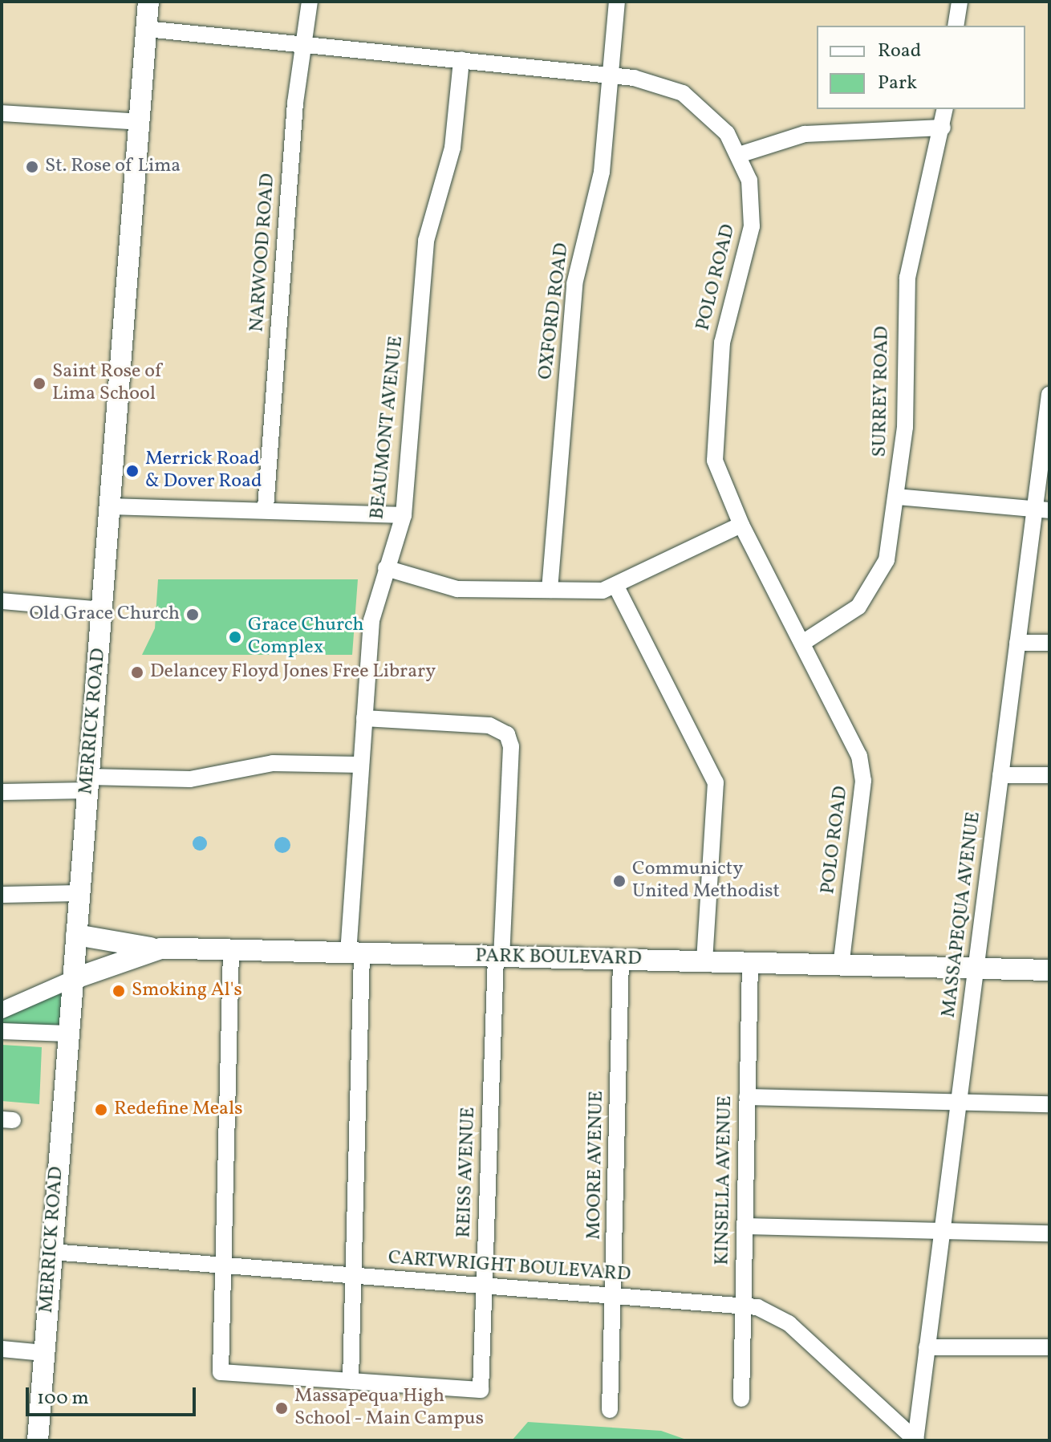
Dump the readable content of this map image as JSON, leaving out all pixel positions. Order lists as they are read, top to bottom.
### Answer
{
  "streets": {
    "main road": ["MERRICK ROAD", "PARK BOULEVARD"],
    "street": [
      "NARWOOD ROAD",
      "POLO ROAD",
      "OXFORD ROAD",
      "SURREY ROAD",
      "BEAUMONT AVENUE",
      "MASSAPEQUA AVENUE",
      "MOORE AVENUE",
      "REISS AVENUE",
      "KINSELLA AVENUE",
      "CARTWRIGHT BOULEVARD"
    ]
  },
  "crossings": [
    ["NARWOOD ROAD", "POLO ROAD"],
    ["POLO ROAD", "OXFORD ROAD"],
    ["POLO ROAD", "SURREY ROAD"],
    ["POLO ROAD", "BEAUMONT AVENUE"],
    ["POLO ROAD", "MERRICK ROAD"],
    ["POLO ROAD", "PARK BOULEVARD"],
    ["BEAUMONT AVENUE", "PARK BOULEVARD"],
    ["BEAUMONT AVENUE", "REISS AVENUE"],
    ["BEAUMONT AVENUE", "CARTWRIGHT BOULEVARD"],
    ["MERRICK ROAD", "PARK BOULEVARD"],
    ["MERRICK ROAD", "CARTWRIGHT BOULEVARD"],
    ["MASSAPEQUA AVENUE", "PARK BOULEVARD"],
    ["MASSAPEQUA AVENUE", "CARTWRIGHT BOULEVARD"],
    ["PARK BOULEVARD", "MOORE AVENUE"],
    ["PARK BOULEVARD", "REISS AVENUE"],
    ["PARK BOULEVARD", "KINSELLA AVENUE"],
    ["MOORE AVENUE", "CARTWRIGHT BOULEVARD"],
    ["REISS AVENUE", "CARTWRIGHT BOULEVARD"],
    ["KINSELLA AVENUE", "CARTWRIGHT BOULEVARD"]
  ],
  "places": [
    "St. Rose of Lima",
    "Saint Rose of Lima School",
    "Merrick Road & Dover Road",
    "Old Grace Church",
    "Grace Church Complex",
    "Delancey Floyd Jones Free Library",
    "Communicty United Methodist",
    "Smoking Al's",
    "Redefine Meals",
    "Massapequa High School - Main Campus"
  ],
  "legend": ["Road", "Park"],
  "scale_bar": "100 m"
}
